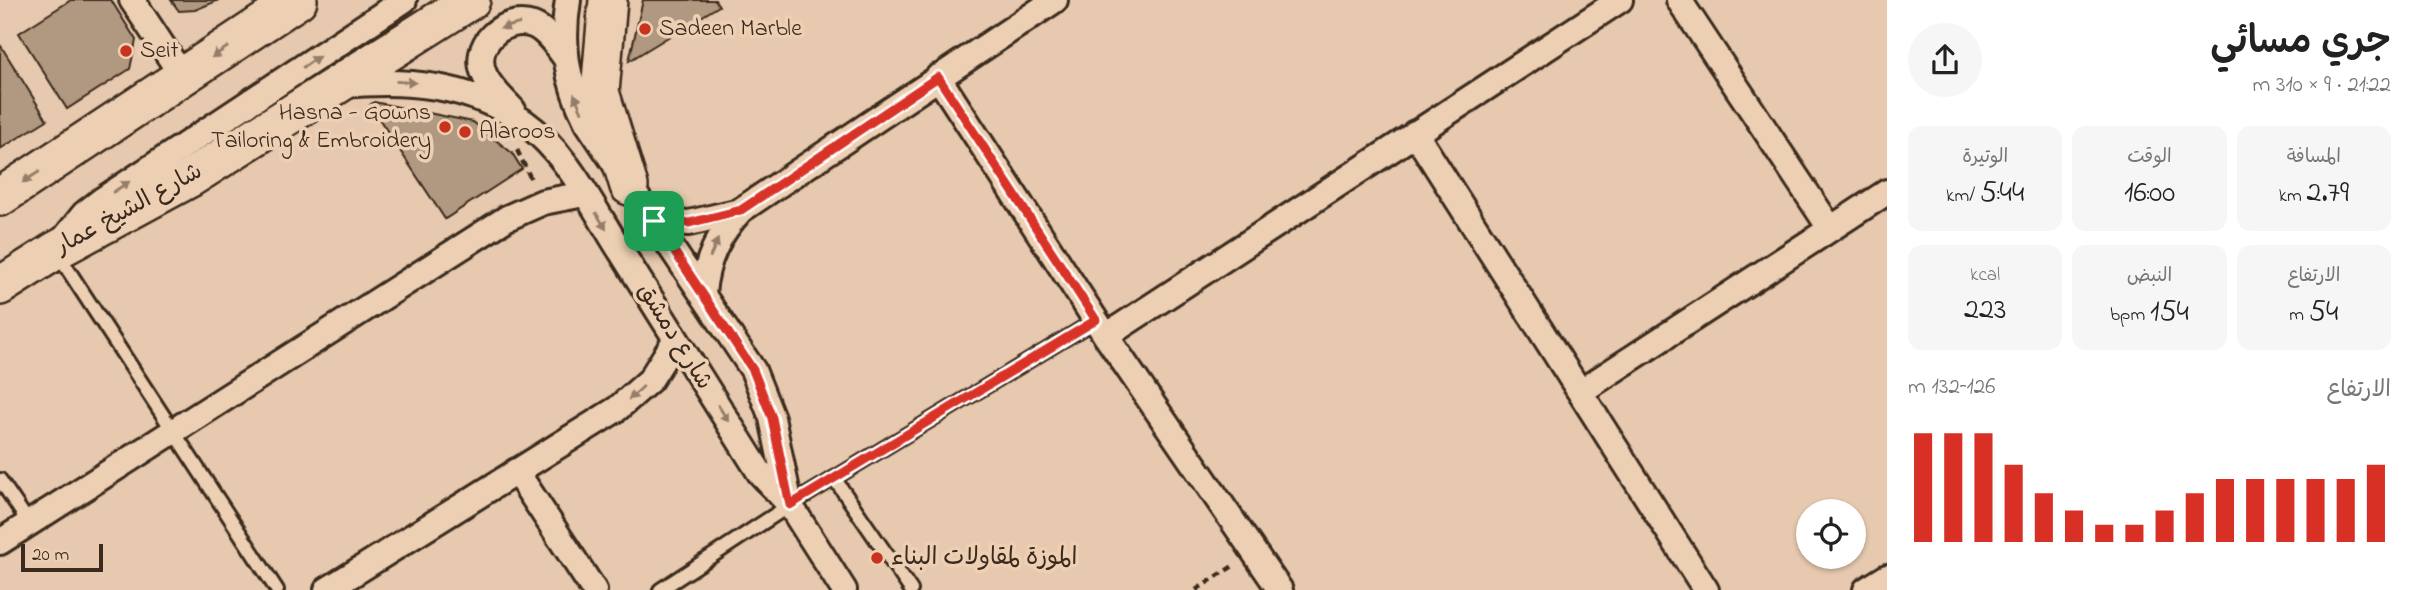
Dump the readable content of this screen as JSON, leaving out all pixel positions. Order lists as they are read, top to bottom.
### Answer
{
  "streets": {
    "main road": ["شارع الشيخ عمار"],
    "street": ["شارع دمشق"]
  },
  "crossings": [
    ["شارع الشيخ عمار", "شارع دمشق"]
  ],
  "places": [
    "Sadeen Marble",
    "Seit",
    "Hasna - Gowns Tailoring & Embroidery",
    "Alaroos",
    "الموزة لمقاولات البناء"
  ],
  "scale_bar": "20 m",
  "page": {
    "heading": ["جري مسائي", "21:22 · 9 × 310 m"],
    "stats": [
      ["المسافة", "2.79 km"],
      ["الوقت", "16:00"],
      ["الوتيرة", "5:44 /km"],
      ["الارتفاع", "54 m"],
      ["النبض", "154 bpm"],
      ["kcal", "223"]
    ],
    "chart": ["الارتفاع", "126–132 m"],
    "scale": "20 m"
  }
}
